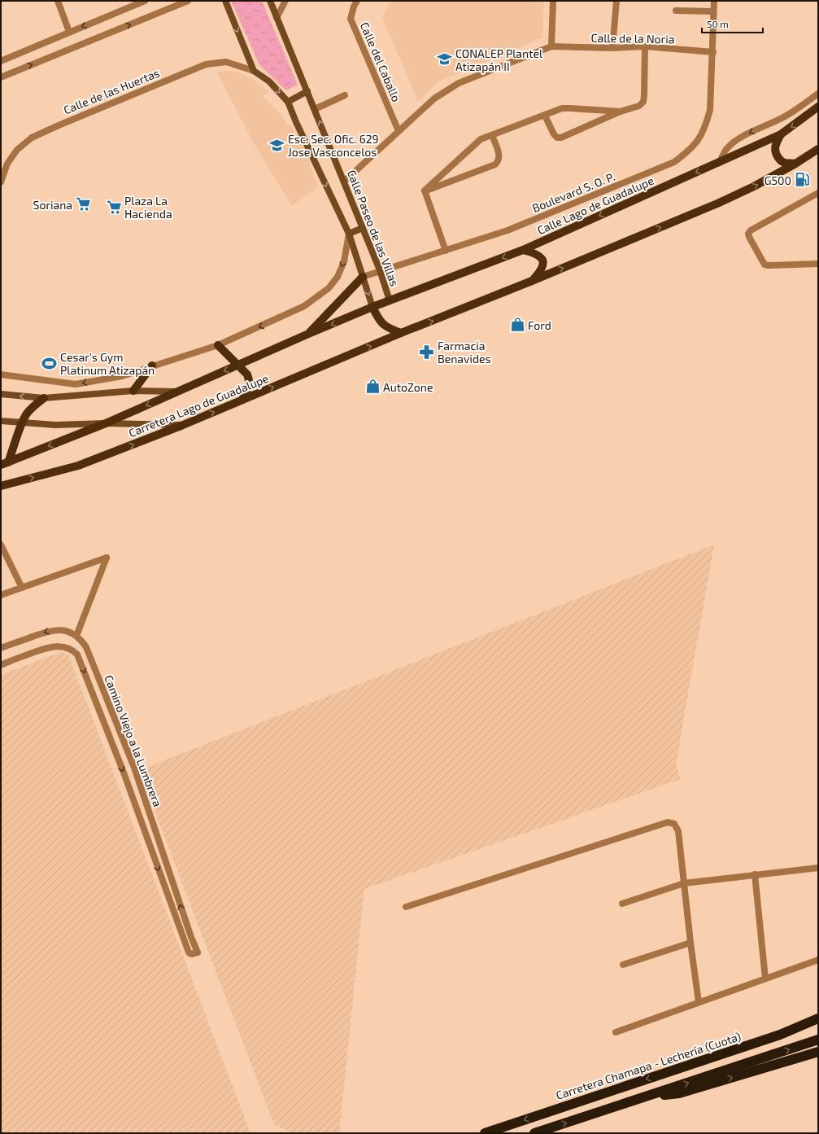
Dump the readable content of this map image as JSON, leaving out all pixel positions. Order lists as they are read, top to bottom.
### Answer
{
  "streets": {
    "highway": ["Carretera Chamapa - Lechería (Cuota)"],
    "main road": ["Calle Lago de Guadalupe", "Carretera Lago de Guadalupe"],
    "street": [
      "Calle de la Noria",
      "Calle del Caballo",
      "Calle de las Huertas",
      "Boulevard S. O. P.",
      "Calle Paseo de las Villas",
      "Camino Viejo a la Lumbrera"
    ]
  },
  "crossings": [
    ["Calle de la Noria", "Boulevard S. O. P."],
    ["Boulevard S. O. P.", "Calle Paseo de las Villas"],
    ["Calle Lago de Guadalupe", "Calle Paseo de las Villas"],
    ["Calle Lago de Guadalupe", "Carretera Lago de Guadalupe"]
  ],
  "places": {
    "school or university": ["CONALEP Plantel Atizapán II", "Esc. Sec. Ofic. 629 Jose Vasconcelos"],
    "fuel station": ["G500"],
    "supermarket": ["Soriana", "Plaza La Hacienda"],
    "shop": ["Ford", "AutoZone"],
    "pharmacy": ["Farmacia Benavides"],
    "sports": ["Cesar's Gym Platinum Atizapán"]
  },
  "scale_bar": "50 m"
}
